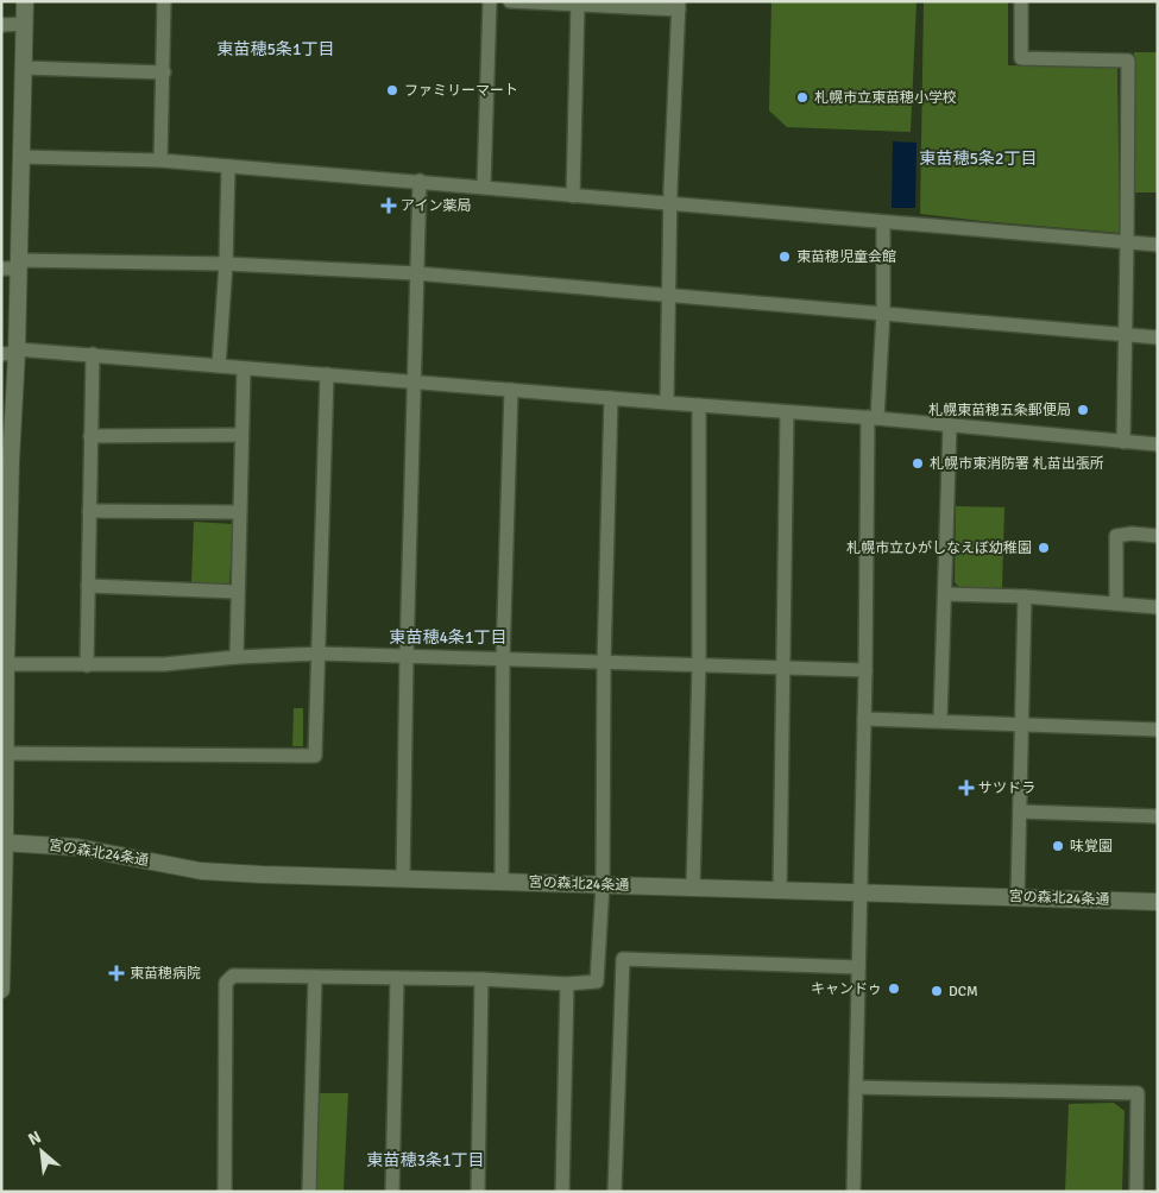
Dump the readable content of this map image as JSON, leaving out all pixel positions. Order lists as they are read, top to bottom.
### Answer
{
  "streets": {
    "street": ["宮の森北24条通"]
  },
  "districts": [
    "東苗穂5条1丁目",
    "東苗穂5条2丁目",
    "東苗穂4条1丁目",
    "東苗穂3条1丁目"
  ],
  "places": {
    "other": [
      "ファミリーマート",
      "札幌市立東苗穂小学校",
      "東苗穂児童会館",
      "札幌東苗穂五条郵便局",
      "札幌市東消防署 札苗出張所",
      "札幌市立ひがしなえぼ幼稚園",
      "味覚園",
      "キャンドゥ",
      "DCM"
    ],
    "health": ["アイン薬局", "サツドラ", "東苗穂病院"]
  },
  "north": "top left"
}
